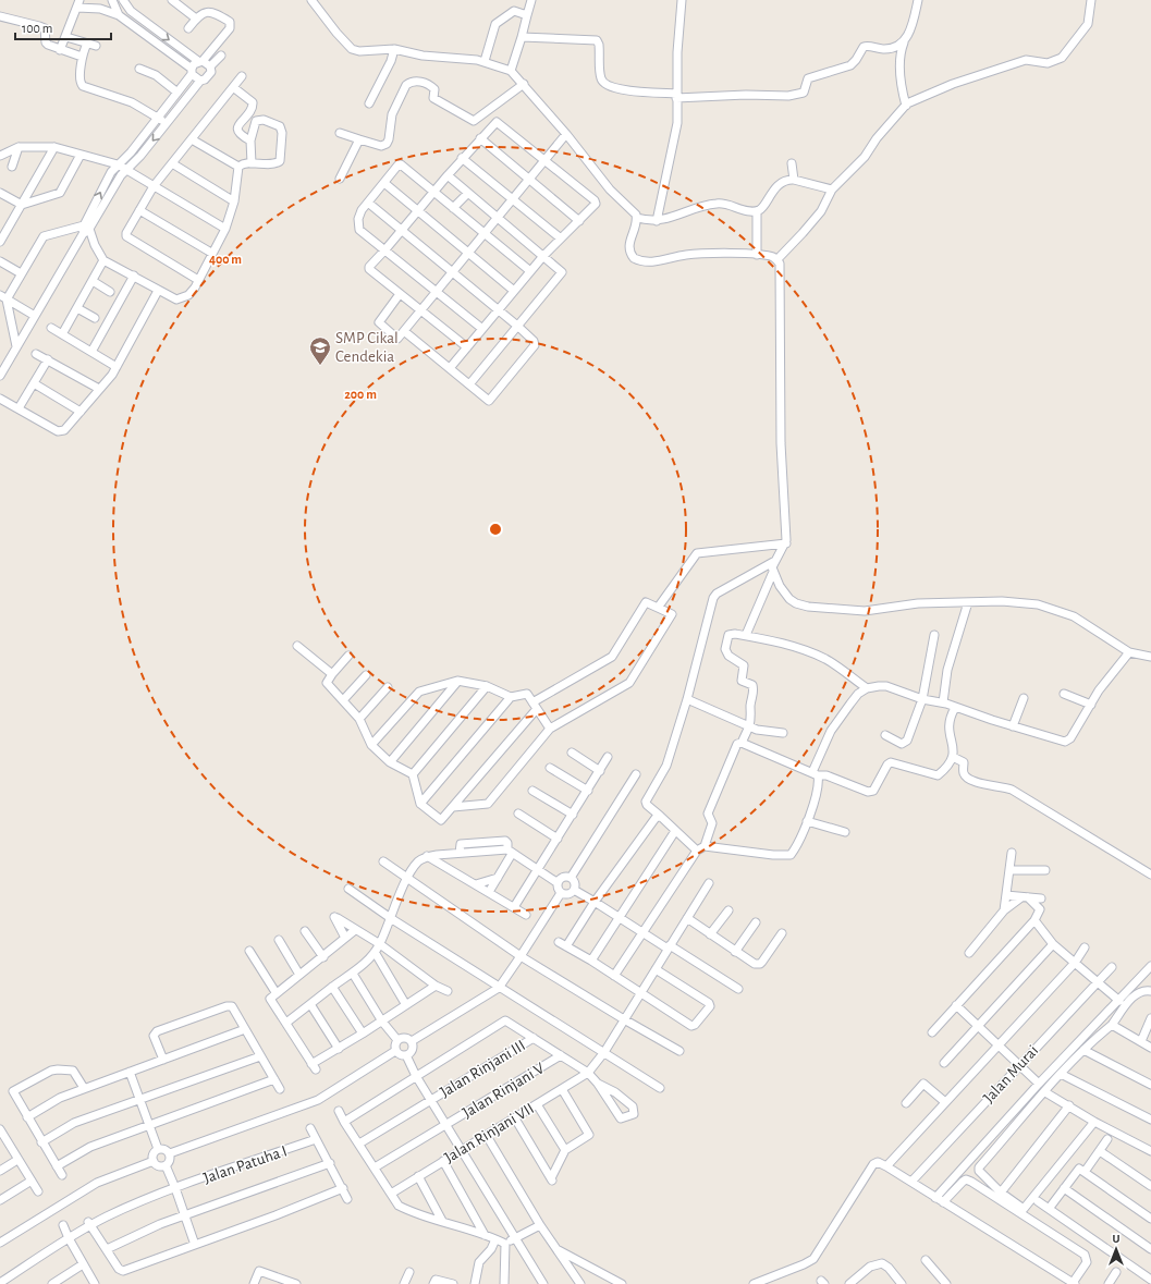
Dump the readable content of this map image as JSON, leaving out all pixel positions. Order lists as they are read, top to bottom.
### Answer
{
  "streets": {
    "street": [
      "Jalan Rinjani III",
      "Jalan Murai",
      "Jalan Rinjani V",
      "Jalan Rinjani VII",
      "Jalan Patuha I"
    ]
  },
  "places": {
    "school or university": ["SMP Cikal Cendekia"]
  },
  "scale_bar": "100 m",
  "north": "top",
  "rings": ["400 m", "200 m"]
}
